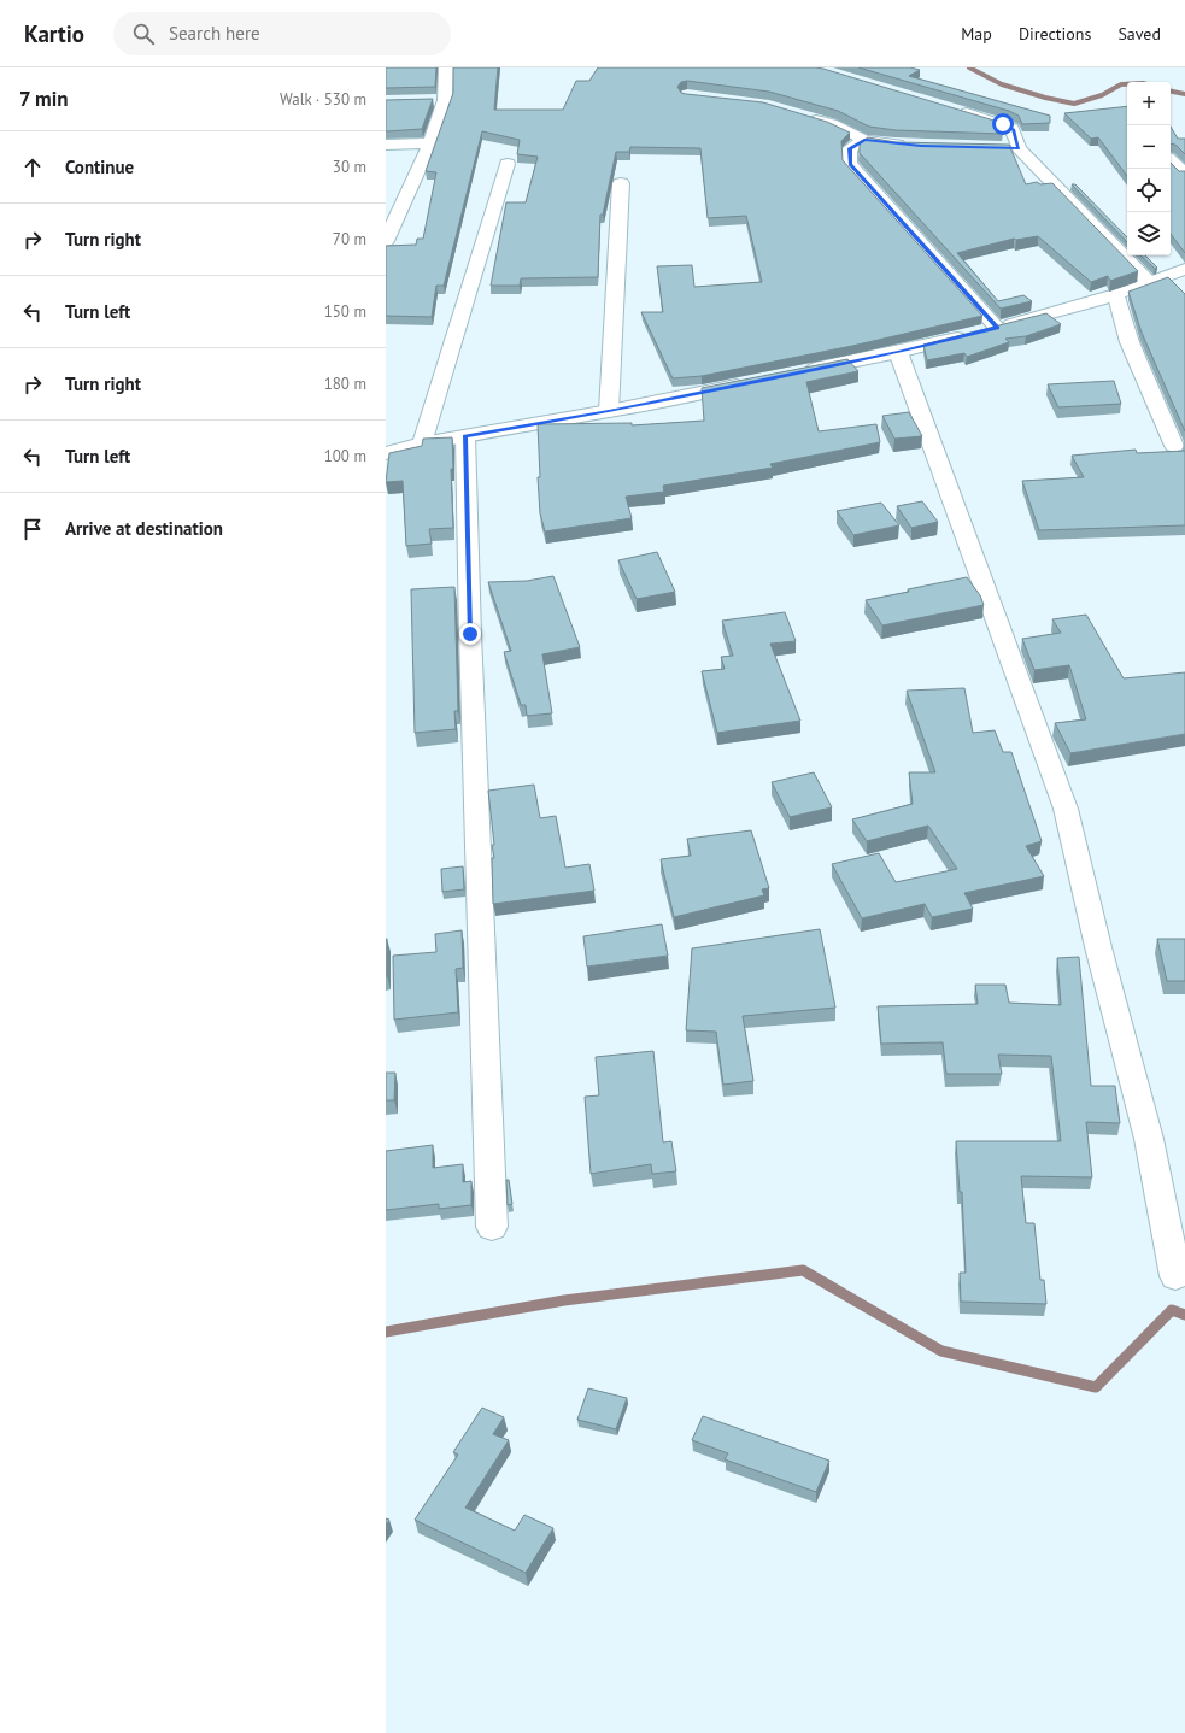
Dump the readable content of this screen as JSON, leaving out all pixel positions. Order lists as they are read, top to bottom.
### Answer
{
  "page": {
    "header": "Kartio",
    "search": "Search here",
    "nav": ["Map", "Directions", "Saved"],
    "heading": ["7 min", "Walk · 530 m"],
    "map_buttons": ["+", "−"],
    "list": [
      ["Continue", "30 m"],
      ["Turn right", "70 m"],
      ["Turn left", "150 m"],
      ["Turn right", "180 m"],
      ["Turn left", "100 m"],
      "Arrive at destination"
    ]
  }
}
